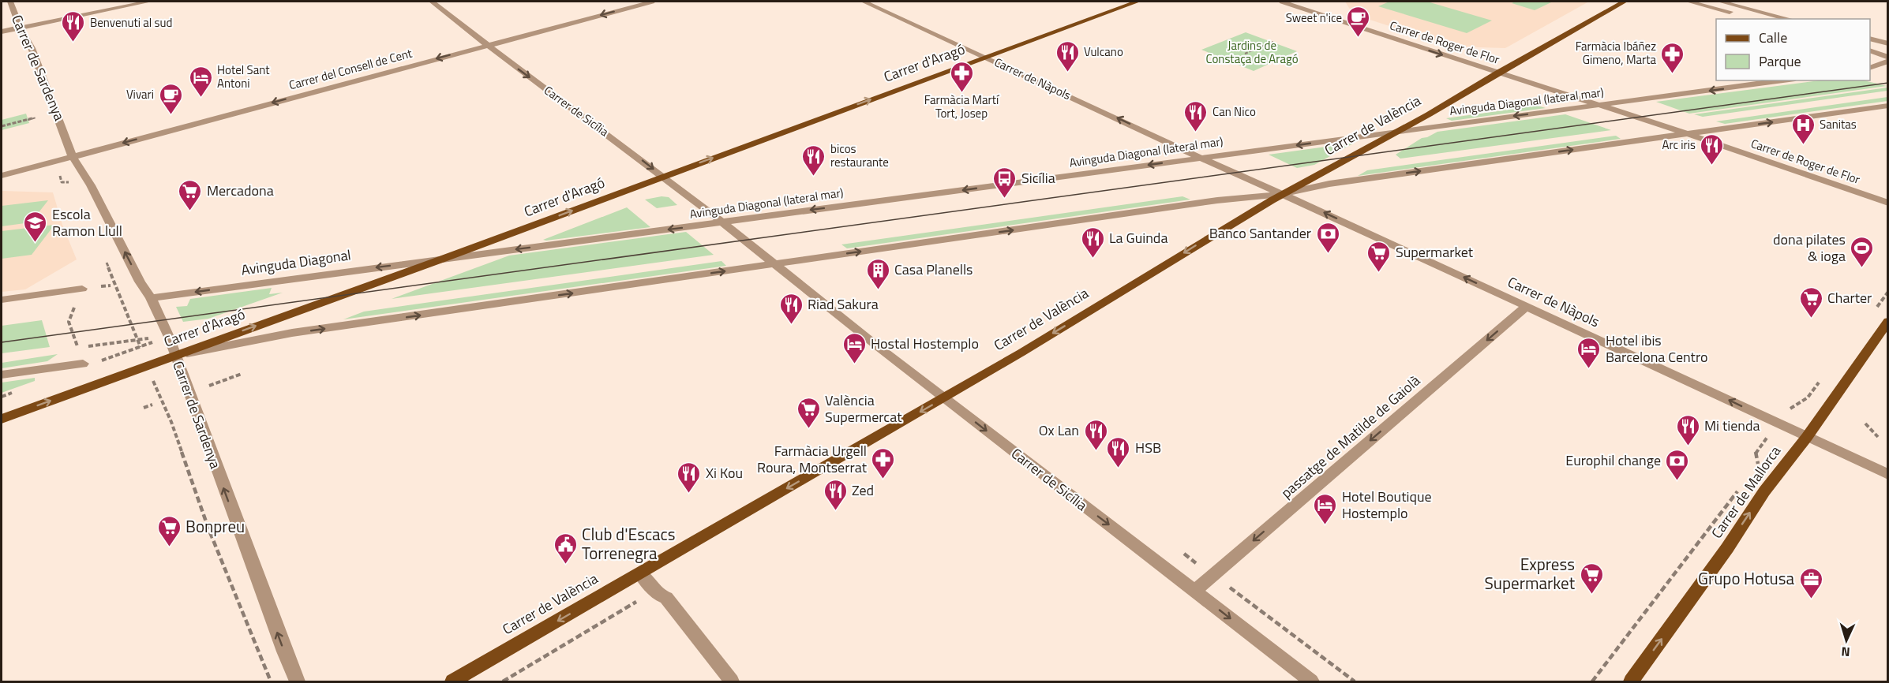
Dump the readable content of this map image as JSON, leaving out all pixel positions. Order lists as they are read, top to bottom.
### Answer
{
  "streets": {
    "main road": ["Carrer d'Aragó", "Carrer de València", "Carrer de Mallorca"],
    "street": [
      "Carrer de Roger de Flor",
      "Carrer de Sardenya",
      "Carrer del Consell de Cent",
      "Carrer de Nàpols",
      "Avinguda Diagonal (lateral mar)",
      "Carrer de Sicília",
      "Avinguda Diagonal",
      "passatge de Matilde de Gaiolà"
    ]
  },
  "crossings": [
    ["Carrer de Roger de Flor", "Avinguda Diagonal (lateral mar)"],
    ["Carrer de Roger de Flor", "Carrer de València"],
    ["Carrer d'Aragó", "Carrer de Sardenya"],
    ["Carrer d'Aragó", "Carrer de Nàpols"],
    ["Carrer d'Aragó", "Avinguda Diagonal (lateral mar)"],
    ["Carrer d'Aragó", "Carrer de Sicília"],
    ["Carrer d'Aragó", "Avinguda Diagonal"],
    ["Carrer de Sardenya", "Carrer del Consell de Cent"],
    ["Carrer de Sardenya", "Avinguda Diagonal"],
    ["Carrer del Consell de Cent", "Carrer de Sicília"],
    ["Carrer de Nàpols", "Avinguda Diagonal (lateral mar)"],
    ["Carrer de Nàpols", "Carrer de València"],
    ["Carrer de Nàpols", "passatge de Matilde de Gaiolà"],
    ["Carrer de Nàpols", "Carrer de Mallorca"],
    ["Avinguda Diagonal (lateral mar)", "Carrer de Sicília"],
    ["Avinguda Diagonal (lateral mar)", "Carrer de València"],
    ["Avinguda Diagonal (lateral mar)", "Avinguda Diagonal"],
    ["Carrer de Sicília", "Carrer de València"],
    ["Carrer de Sicília", "passatge de Matilde de Gaiolà"]
  ],
  "one_way": [
    "Carrer de Roger de Flor",
    "Carrer d'Aragó",
    "Carrer de Sardenya",
    "Carrer del Consell de Cent",
    "Carrer de Nàpols",
    "Carrer de Sicília",
    "Carrer de València",
    "passatge de Matilde de Gaiolà",
    "Carrer de Mallorca"
  ],
  "parks": ["Jardins de Constaça de Aragó"],
  "places": {
    "cafe": ["Sweet n'ice", "Vivari"],
    "restaurant": [
      "Benvenuti al sud",
      "Vulcano",
      "Can Nico",
      "Arc iris",
      "bicos restaurante",
      "La Guinda",
      "Riad Sakura",
      "Mi tienda",
      "Ox Lan",
      "HSB",
      "Xi Kou",
      "Zed"
    ],
    "pharmacy": ["Farmàcia Ibáñez Gimeno, Marta", "Farmàcia Martí Tort, Josep", "Farmàcia Urgell Roura, Montserrat"],
    "hotel": [
      "Hotel Sant Antoni",
      "Hostal Hostemplo",
      "Hotel ibis Barcelona Centro",
      "Hotel Boutique Hostemplo"
    ],
    "hospital": ["Sanitas"],
    "bus stop": ["Sicília"],
    "supermarket": [
      "Mercadona",
      "Supermarket",
      "Charter",
      "València Supermercat",
      "Bonpreu",
      "Express Supermarket"
    ],
    "school or university": ["Escola Ramon Llull"],
    "bank": ["Banco Santander", "Europhil change"],
    "sports": ["dona pilates & ioga"],
    "building": ["Casa Planells"],
    "public building": ["Club d'Escacs Torrenegra"],
    "office": ["Grupo Hotusa"]
  },
  "legend": ["Calle", "Parque"],
  "north": "bottom"
}
